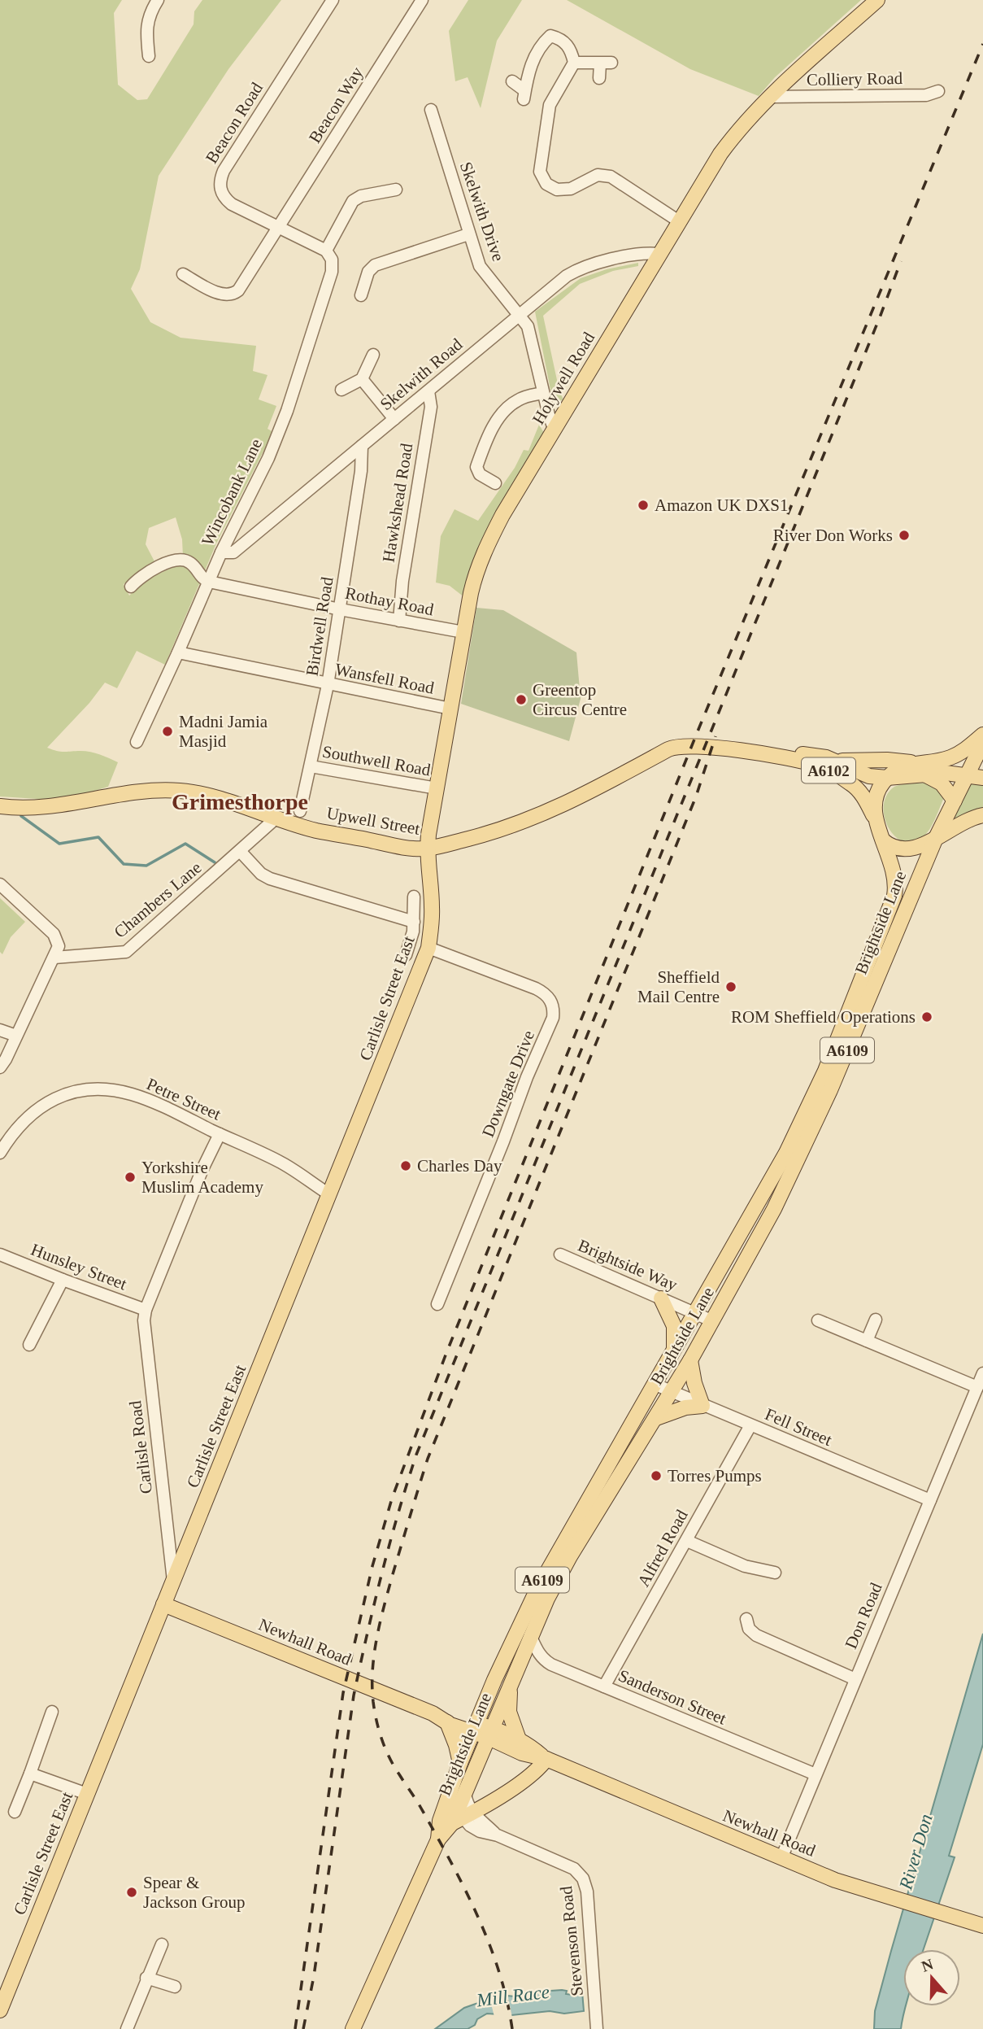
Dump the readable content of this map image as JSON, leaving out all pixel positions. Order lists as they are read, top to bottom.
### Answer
{
  "streets": {
    "main road": [
      "Holywell Road",
      "A6102",
      "Upwell Street",
      "Brightside Lane",
      "Carlisle Street East",
      "A6109",
      "Newhall Road"
    ],
    "street": [
      "Colliery Road",
      "Beacon Way",
      "Beacon Road",
      "Skelwith Drive",
      "Skelwith Road",
      "Wincobank Lane",
      "Hawkshead Road",
      "Rothay Road",
      "Birdwell Road",
      "Wansfell Road",
      "Southwell Road",
      "Chambers Lane",
      "Downgate Drive",
      "Petre Street",
      "Brightside Way",
      "Hunsley Street",
      "Fell Street",
      "Carlisle Road",
      "Alfred Road",
      "Don Road",
      "Sanderson Street",
      "Stevenson Road"
    ]
  },
  "crossings": [
    ["Colliery Road", "Holywell Road"],
    ["Beacon Way", "Beacon Road"],
    ["Beacon Road", "Wincobank Lane"],
    ["Skelwith Drive", "Skelwith Road"],
    ["Skelwith Drive", "Holywell Road"],
    ["Skelwith Road", "Holywell Road"],
    ["Skelwith Road", "Wincobank Lane"],
    ["Skelwith Road", "Hawkshead Road"],
    ["Skelwith Road", "Birdwell Road"],
    ["Holywell Road", "Rothay Road"],
    ["Holywell Road", "Wansfell Road"],
    ["Holywell Road", "Southwell Road"],
    ["Holywell Road", "Upwell Street"],
    ["Holywell Road", "Carlisle Street East"],
    ["Wincobank Lane", "Rothay Road"],
    ["Wincobank Lane", "Wansfell Road"],
    ["Hawkshead Road", "Rothay Road"],
    ["Rothay Road", "Birdwell Road"],
    ["Birdwell Road", "Wansfell Road"],
    ["Birdwell Road", "Southwell Road"],
    ["Upwell Street", "Chambers Lane"],
    ["Upwell Street", "Brightside Lane"],
    ["Upwell Street", "Carlisle Street East"],
    ["Brightside Lane", "Brightside Way"],
    ["Brightside Lane", "Fell Street"],
    ["Brightside Lane", "Newhall Road"],
    ["Brightside Lane", "Sanderson Street"],
    ["Brightside Lane", "Stevenson Road"],
    ["Carlisle Street East", "Downgate Drive"],
    ["Carlisle Street East", "Petre Street"],
    ["Carlisle Street East", "Carlisle Road"],
    ["Carlisle Street East", "Newhall Road"],
    ["Hunsley Street", "Carlisle Road"],
    ["Fell Street", "Alfred Road"],
    ["Fell Street", "Don Road"],
    ["Alfred Road", "Sanderson Street"],
    ["Don Road", "Newhall Road"],
    ["Don Road", "Sanderson Street"]
  ],
  "districts": ["Grimesthorpe"],
  "water": ["River Don", "Mill Race"],
  "places": [
    "Amazon UK DXS1",
    "River Don Works",
    "Greentop Circus Centre",
    "Madni Jamia Masjid",
    "Sheffield Mail Centre",
    "ROM Sheffield Operations",
    "Charles Day",
    "Yorkshire Muslim Academy",
    "Torres Pumps",
    "Spear & Jackson Group"
  ],
  "north": "top"
}
